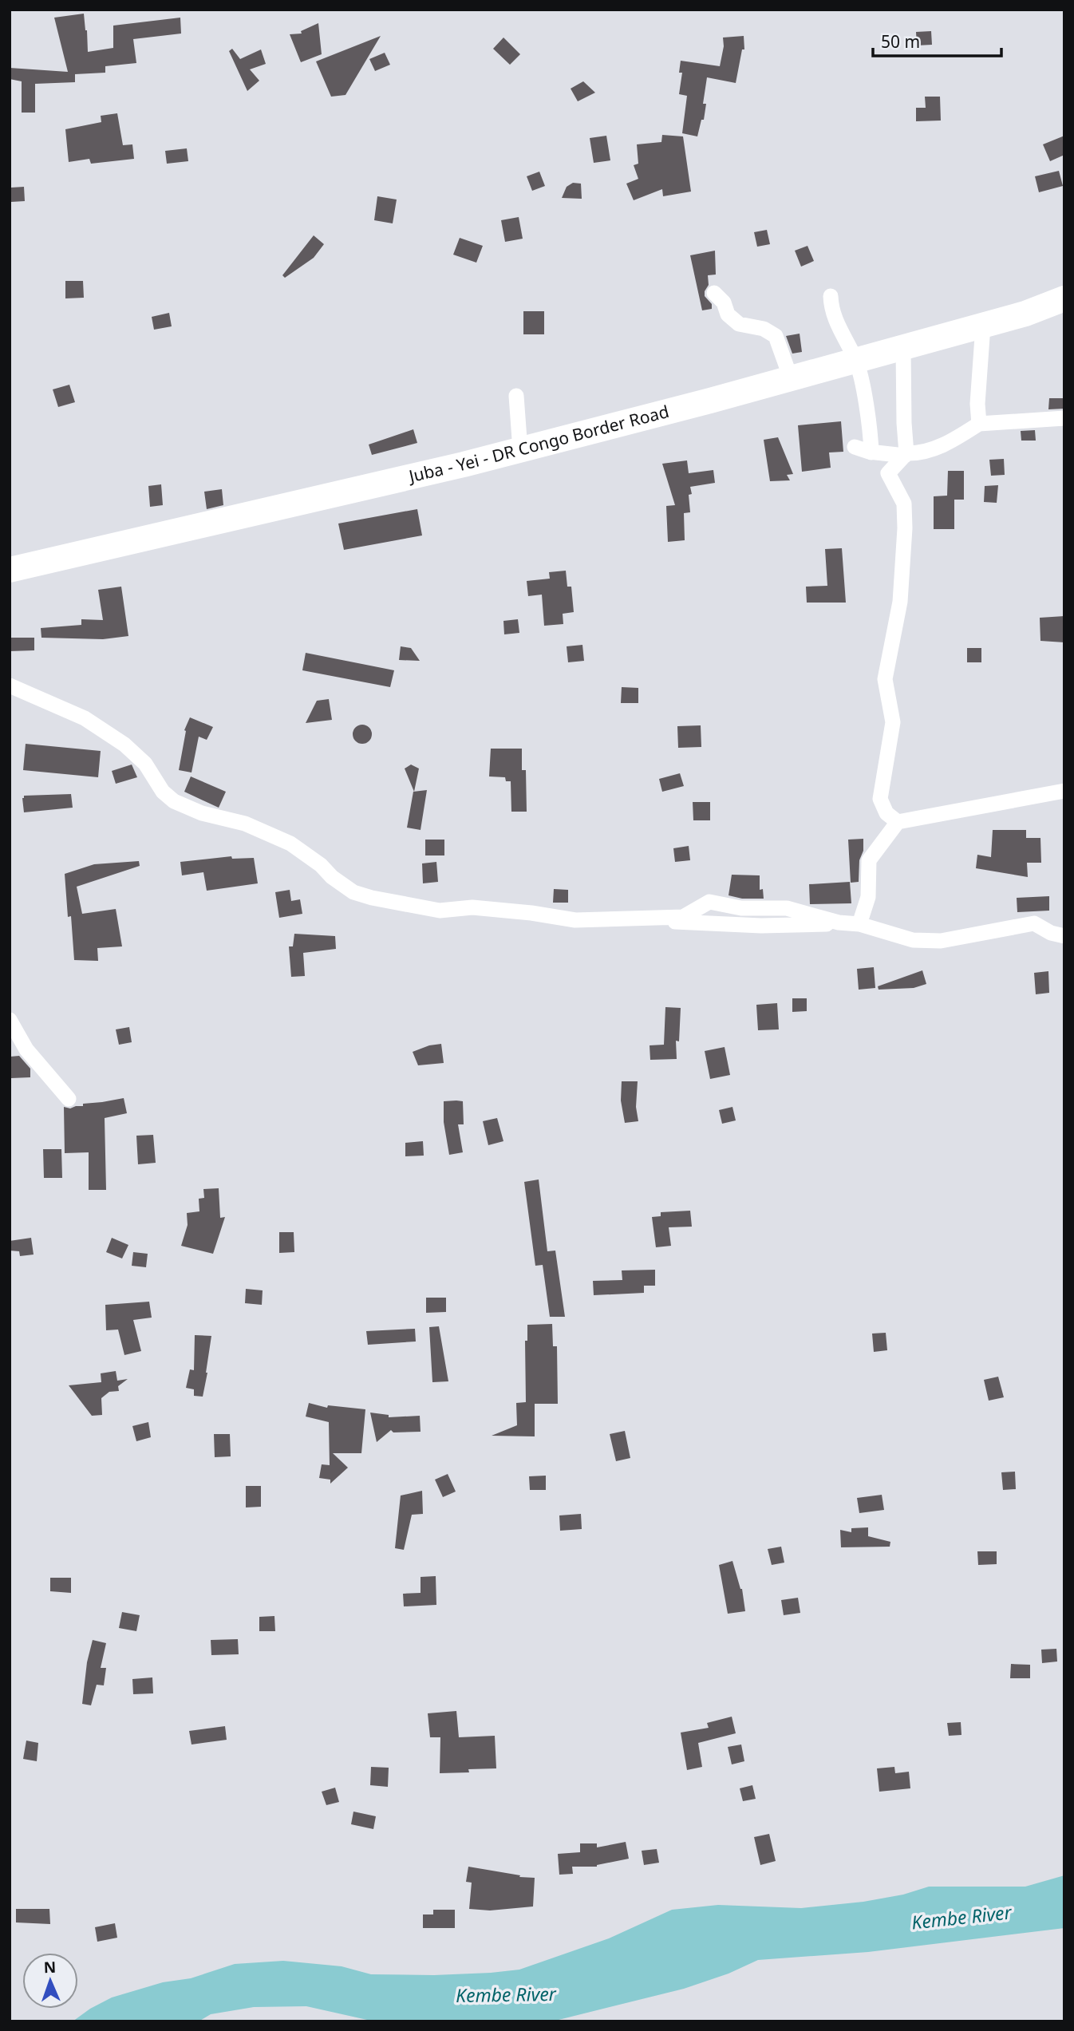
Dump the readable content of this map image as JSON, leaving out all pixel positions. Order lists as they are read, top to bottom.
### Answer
{
  "streets": {
    "main road": ["Juba - Yei - DR Congo Border Road"]
  },
  "water": ["Kembe River"],
  "scale_bar": "50 m",
  "north": "top"
}
